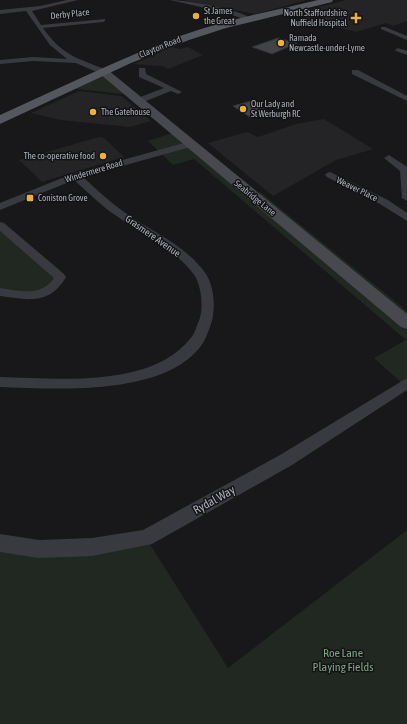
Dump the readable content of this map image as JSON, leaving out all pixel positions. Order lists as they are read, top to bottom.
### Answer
{
  "streets": {
    "main road": ["Clayton Road"],
    "street": [
      "Derby Place",
      "Windermere Road",
      "Weaver Place",
      "Seabridge Lane",
      "Grasmere Avenue",
      "Rydal Way"
    ]
  },
  "crossings": [
    ["Clayton Road", "Seabridge Lane"],
    ["Windermere Road", "Seabridge Lane"],
    ["Windermere Road", "Grasmere Avenue"]
  ],
  "parks": ["Roe Lane Playing Fields"],
  "places": {
    "other": [
      "St James the Great",
      "Ramada Newcastle-under-Lyme",
      "Our Lady and St Werburgh RC",
      "The Gatehouse",
      "The co-operative food"
    ],
    "health": ["North Staffordshire Nuffield Hospital"],
    "transit": ["Coniston Grove"]
  }
}
